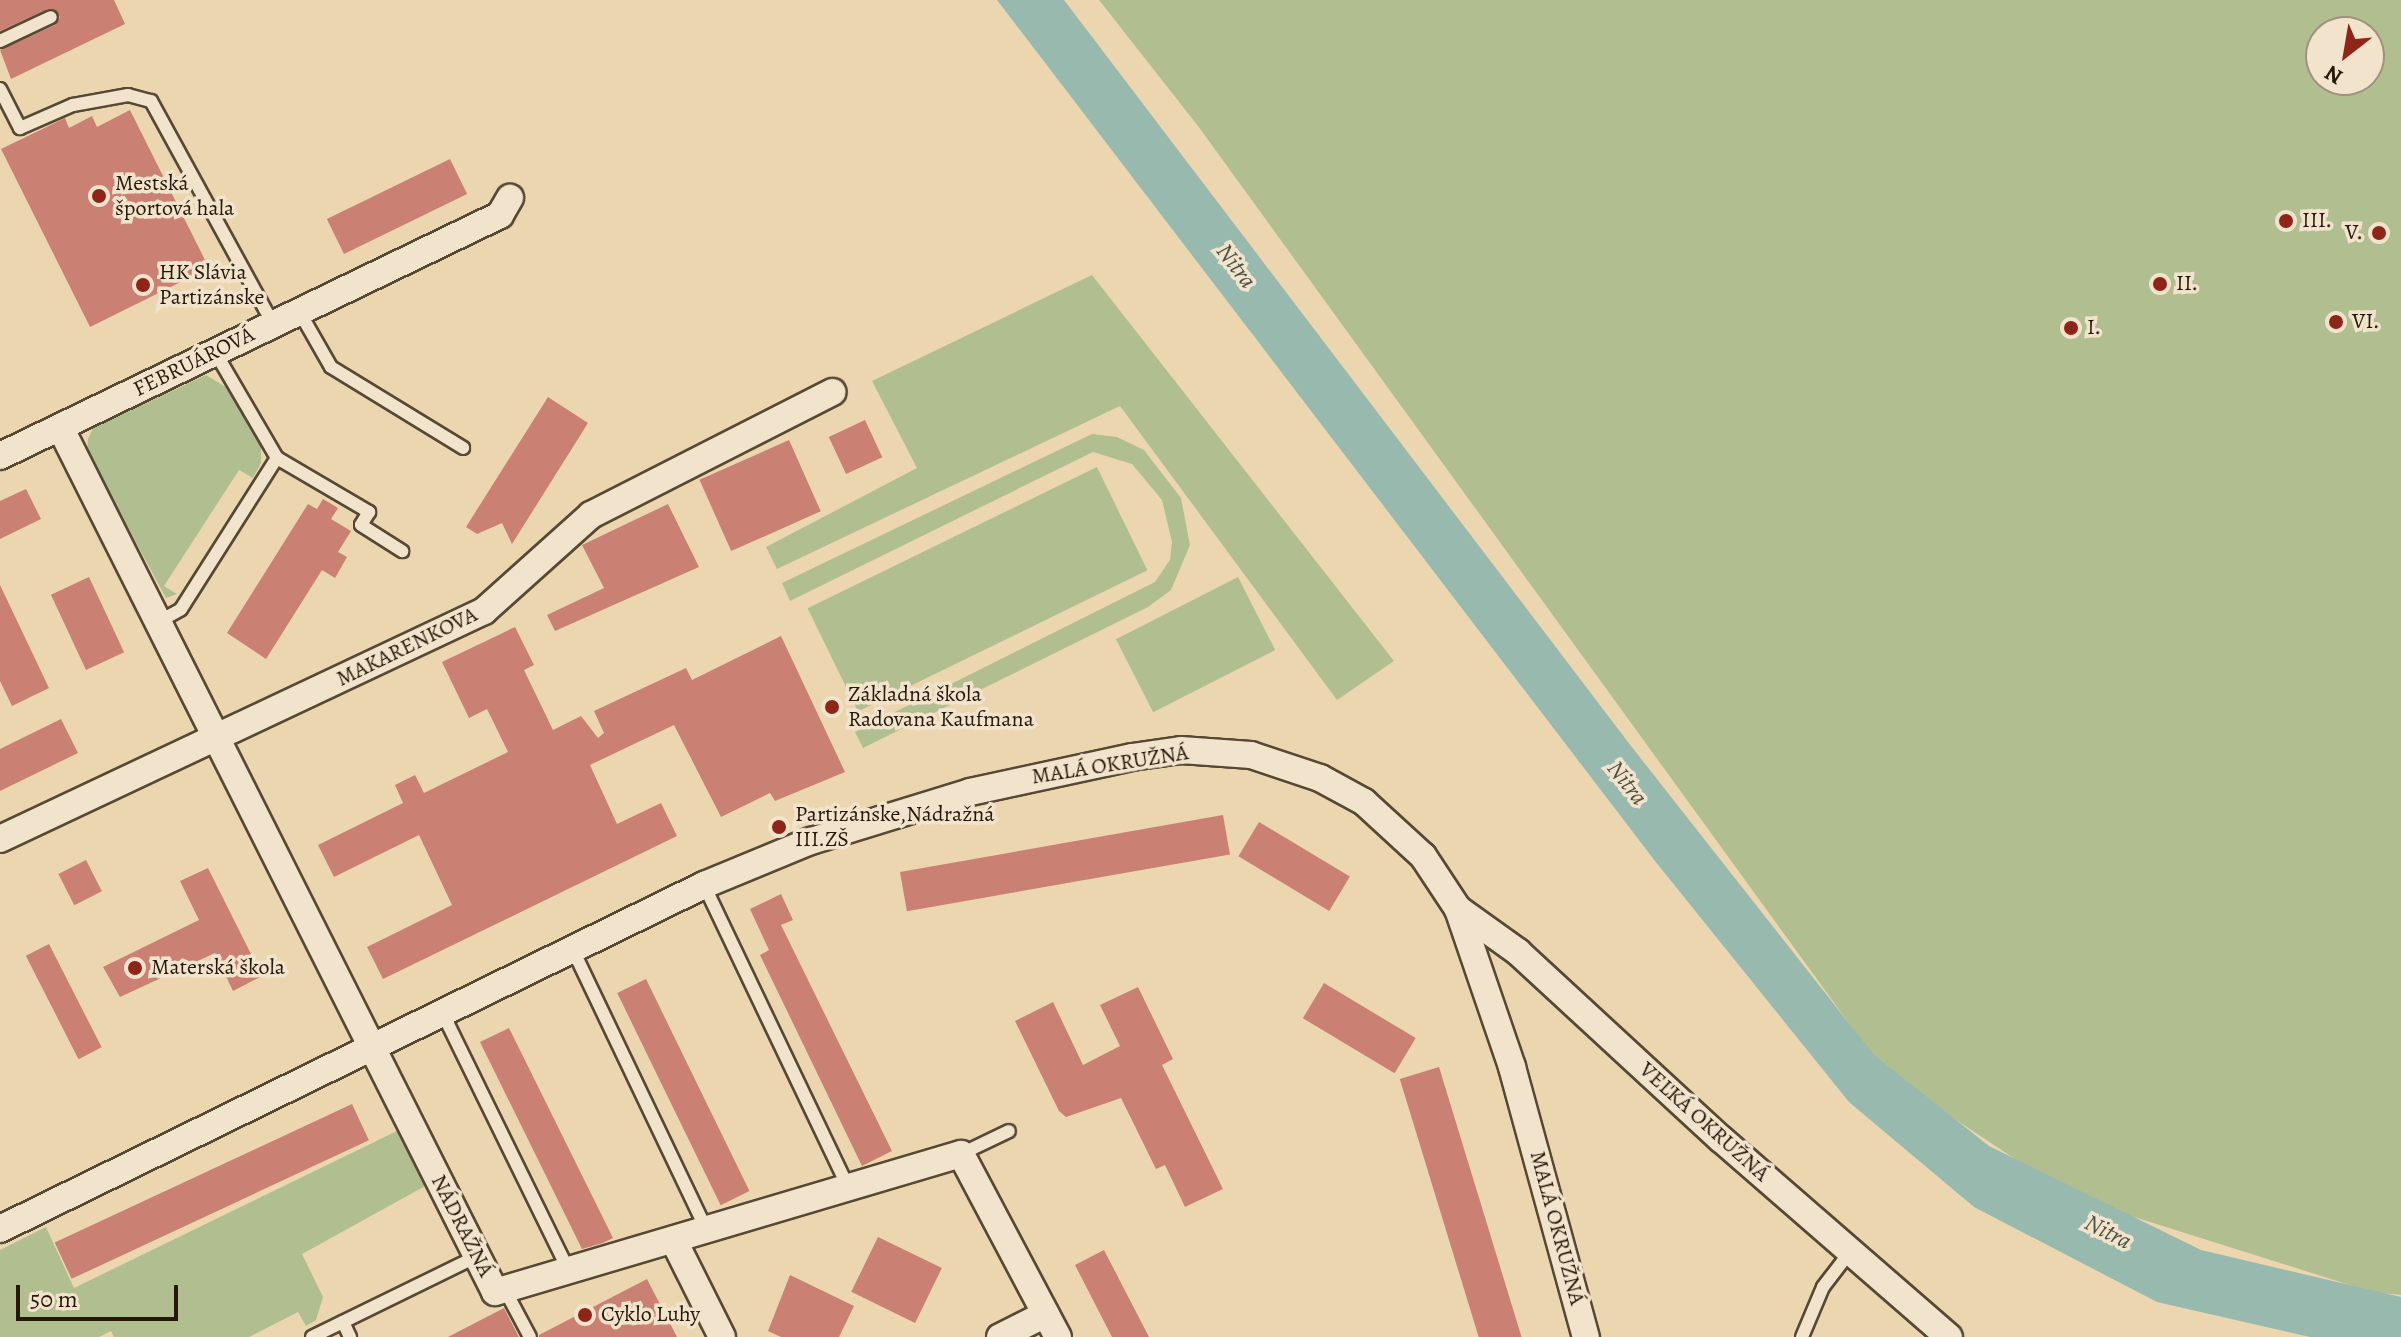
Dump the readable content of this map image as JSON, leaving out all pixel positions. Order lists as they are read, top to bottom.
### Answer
{
  "streets": {
    "street": [
      "FEBRUÁROVÁ",
      "MAKARENKOVA",
      "MALÁ OKRUŽNÁ",
      "VEĽKÁ OKRUŽNÁ",
      "NÁDRAŽNÁ"
    ]
  },
  "crossings": [
    ["FEBRUÁROVÁ", "NÁDRAŽNÁ"],
    ["MAKARENKOVA", "NÁDRAŽNÁ"],
    ["MALÁ OKRUŽNÁ", "VEĽKÁ OKRUŽNÁ"]
  ],
  "water": ["Nitra"],
  "places": [
    "Mestská športová hala",
    "III.",
    "V.",
    "II.",
    "HK Slávia Partizánske",
    "VI.",
    "I.",
    "Základná škola Radovana Kaufmana",
    "Partizánske,Nádražná III.ZŠ",
    "Materská škola",
    "Cyklo Luhy"
  ],
  "scale_bar": "50 m",
  "north": "bottom left"
}
